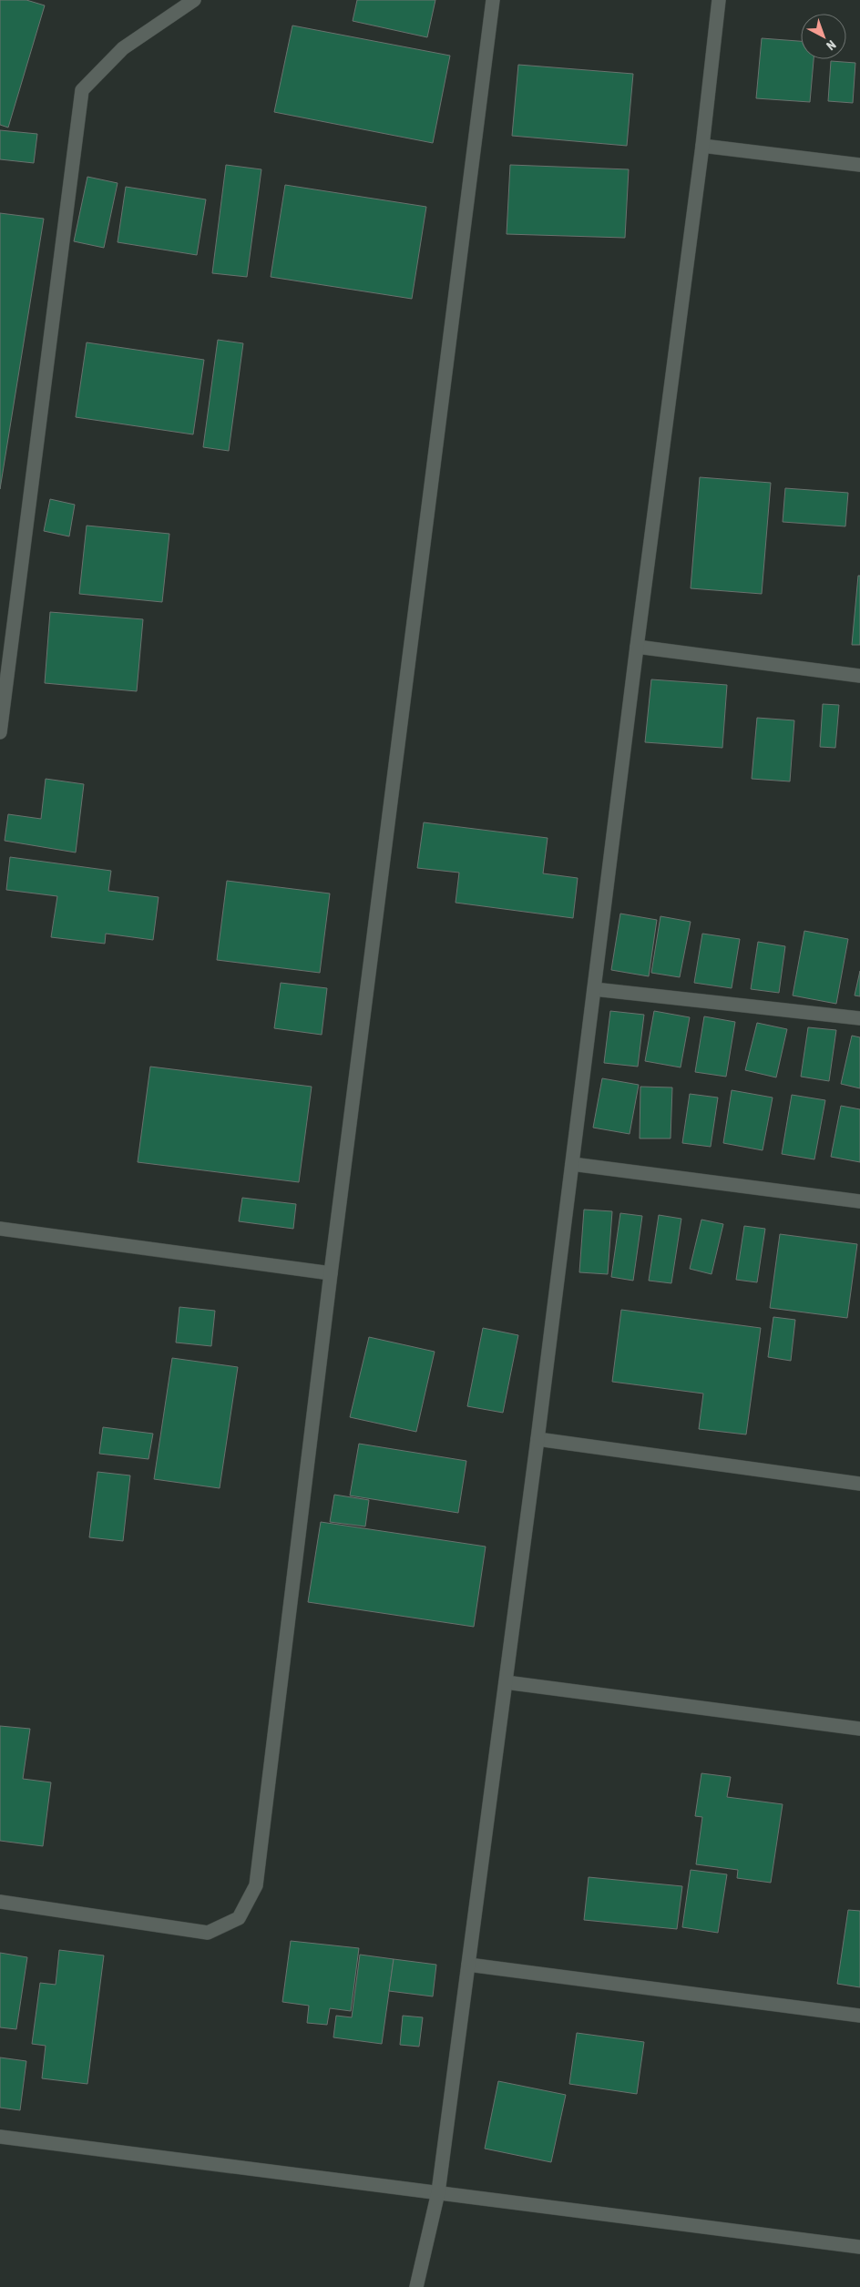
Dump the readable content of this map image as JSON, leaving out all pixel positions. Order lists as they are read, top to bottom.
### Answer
{
  "north": "bottom right"
}
